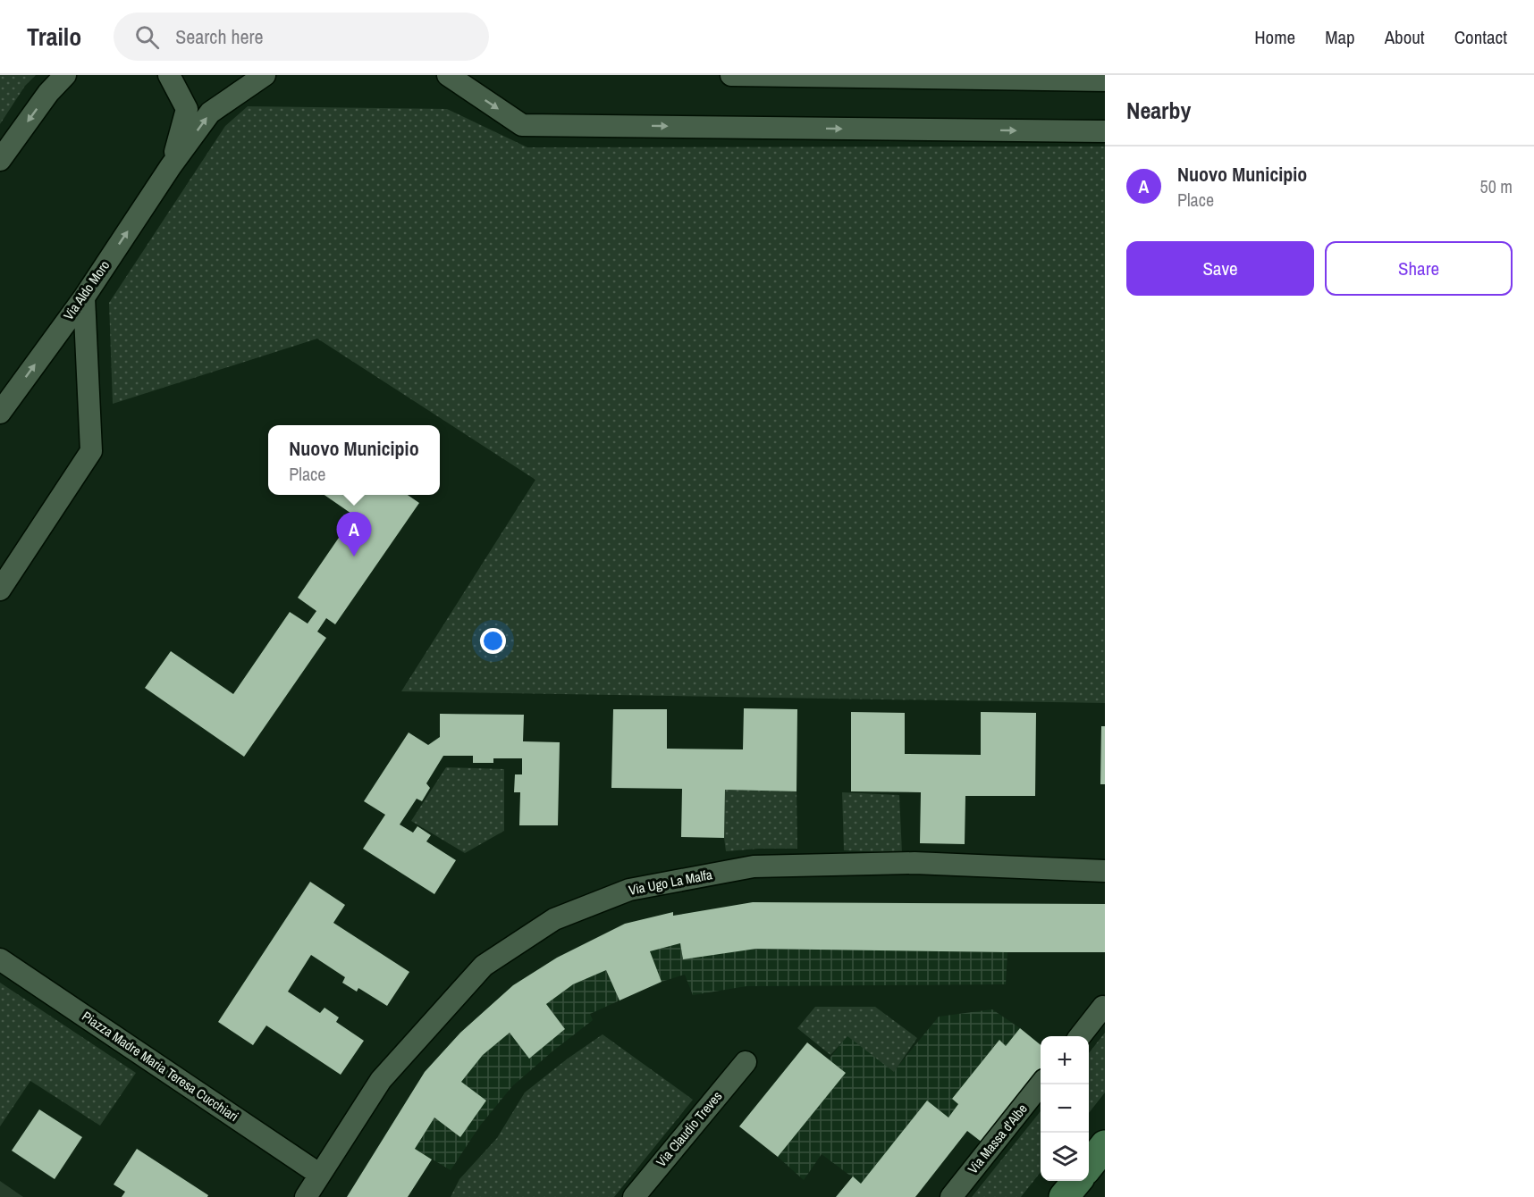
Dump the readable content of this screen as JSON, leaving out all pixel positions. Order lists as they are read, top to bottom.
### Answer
{
  "streets": {
    "street": [
      "Via Aldo Moro",
      "Via Ugo La Malfa",
      "Piazza Madre Maria Teresa Cucchiari",
      "Via Claudio Treves",
      "Via Massa d'Albe"
    ]
  },
  "crossings": [
    ["Via Ugo La Malfa", "Piazza Madre Maria Teresa Cucchiari"]
  ],
  "one_way": ["Via Aldo Moro"],
  "page": {
    "header": "Trailo",
    "search": "Search here",
    "nav": [
      "Home",
      "Map",
      "About",
      "Contact"
    ],
    "heading": "Nearby",
    "list": [
      {
        "mark": "A",
        "name": "Nuovo Municipio",
        "note": "Place",
        "value": "50 m"
      }
    ],
    "buttons": ["Save", "Share"],
    "popup": ["Nuovo Municipio", "Place"],
    "pins": "A",
    "map_buttons": ["+", "−"]
  }
}
